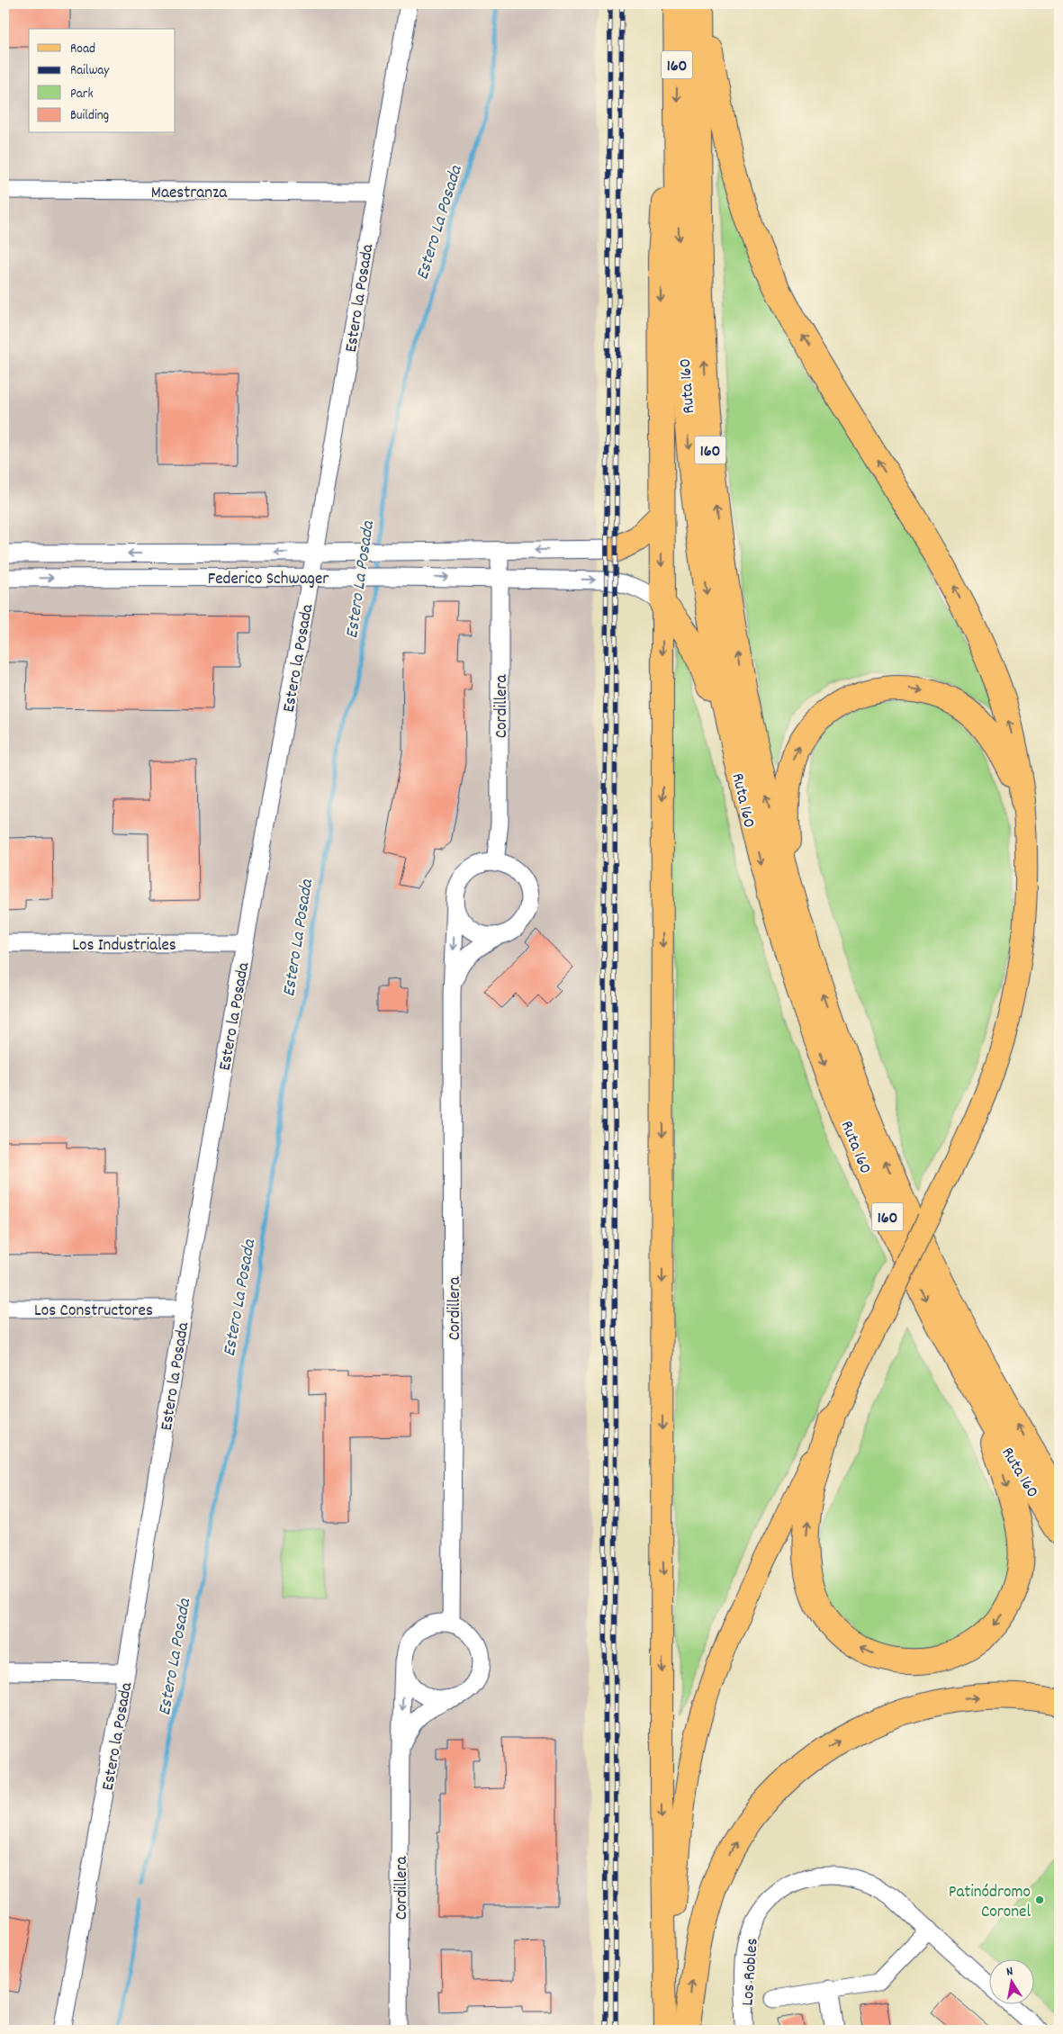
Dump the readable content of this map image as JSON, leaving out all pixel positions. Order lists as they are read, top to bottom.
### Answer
{
  "streets": {
    "highway": ["160", "Ruta 160"],
    "street": [
      "Maestranza",
      "Estero la Posada",
      "Federico Schwager",
      "Cordillera",
      "Los Industriales",
      "Los Constructores",
      "Los Robles"
    ]
  },
  "crossings": [
    ["Maestranza", "Estero la Posada"],
    ["Estero la Posada", "Federico Schwager"],
    ["Estero la Posada", "Los Industriales"],
    ["Estero la Posada", "Los Constructores"],
    ["Federico Schwager", "Cordillera"]
  ],
  "water": ["Estero La Posada"],
  "places": ["Patinódromo Coronel"],
  "legend": [
    "Road",
    "Railway",
    "Park",
    "Building"
  ],
  "north": "top"
}
